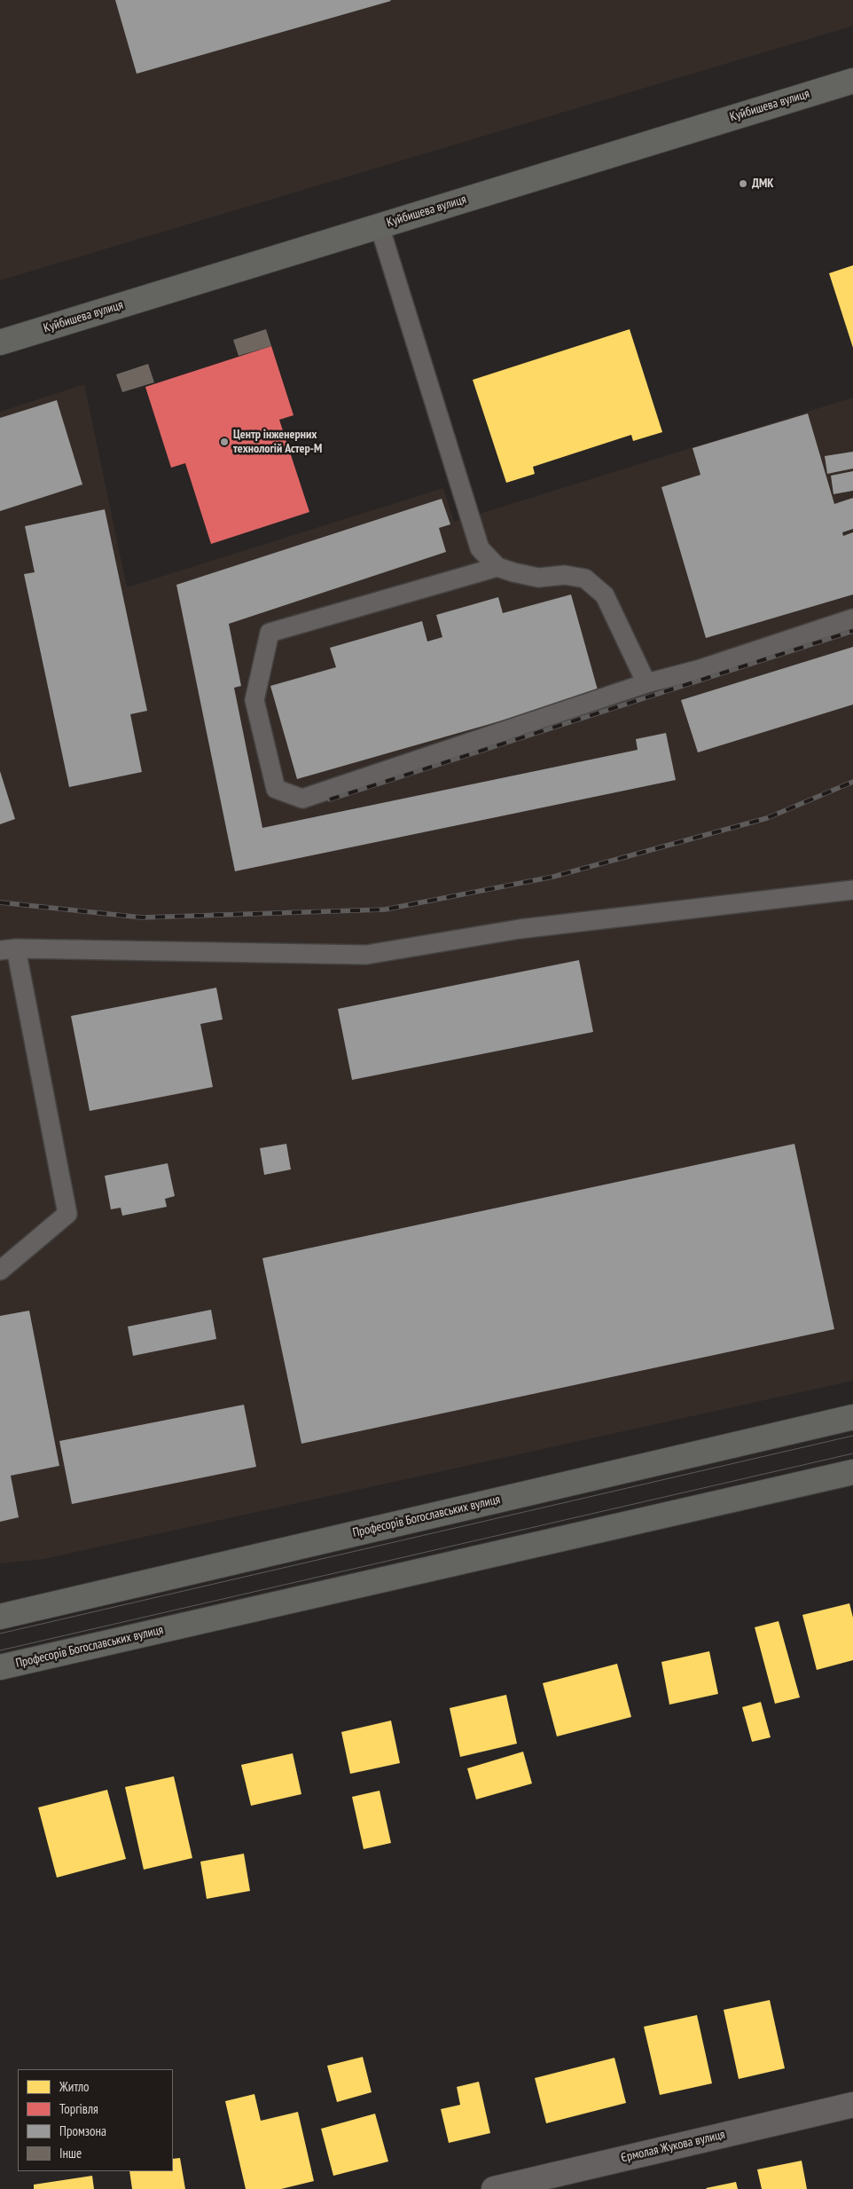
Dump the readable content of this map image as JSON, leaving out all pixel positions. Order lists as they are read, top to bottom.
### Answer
{
  "streets": {
    "street": ["Куйбишева вулиця", "Професорів Богославських вулиця", "Єрмолая Жукова вулиця"]
  },
  "places": ["ДМК", "Центр інженерних технологій Астер-М"],
  "legend": [
    "Житло",
    "Торгівля",
    "Промзона",
    "Інше"
  ]
}
